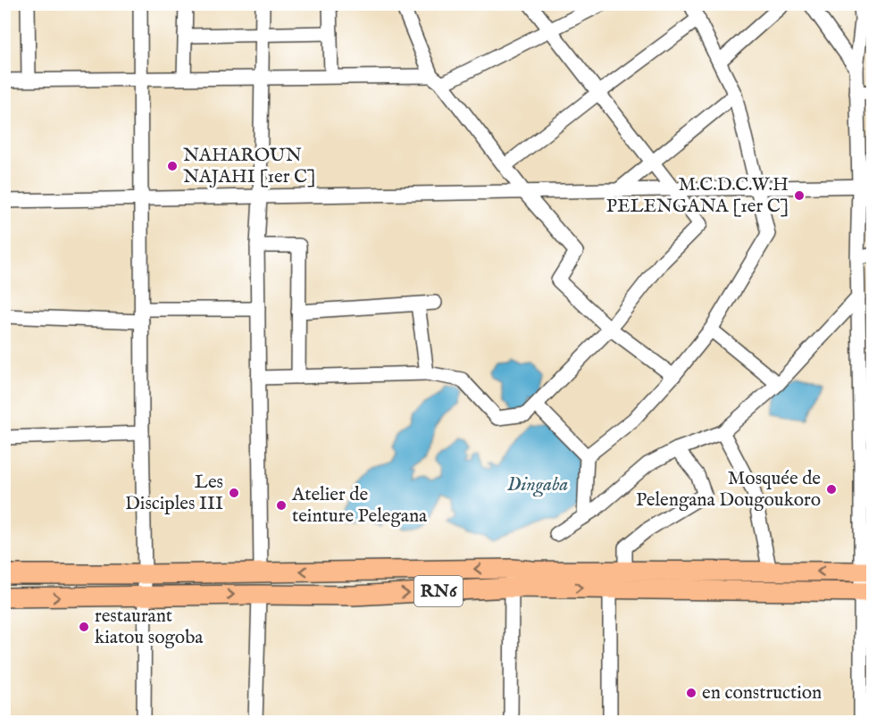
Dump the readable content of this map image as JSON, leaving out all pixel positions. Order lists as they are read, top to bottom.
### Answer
{
  "streets": {
    "highway": ["RN6"]
  },
  "water": ["Dingaba"],
  "places": [
    "NAHAROUN NAJAHI [1er C]",
    "M.C.D.C.W.H PELENGANA [1er C]",
    "Mosquée de Pelengana Dougoukoro",
    "Les Disciples III",
    "Atelier de teinture Pelegana",
    "restaurant kiatou sogoba",
    "en construction"
  ]
}
